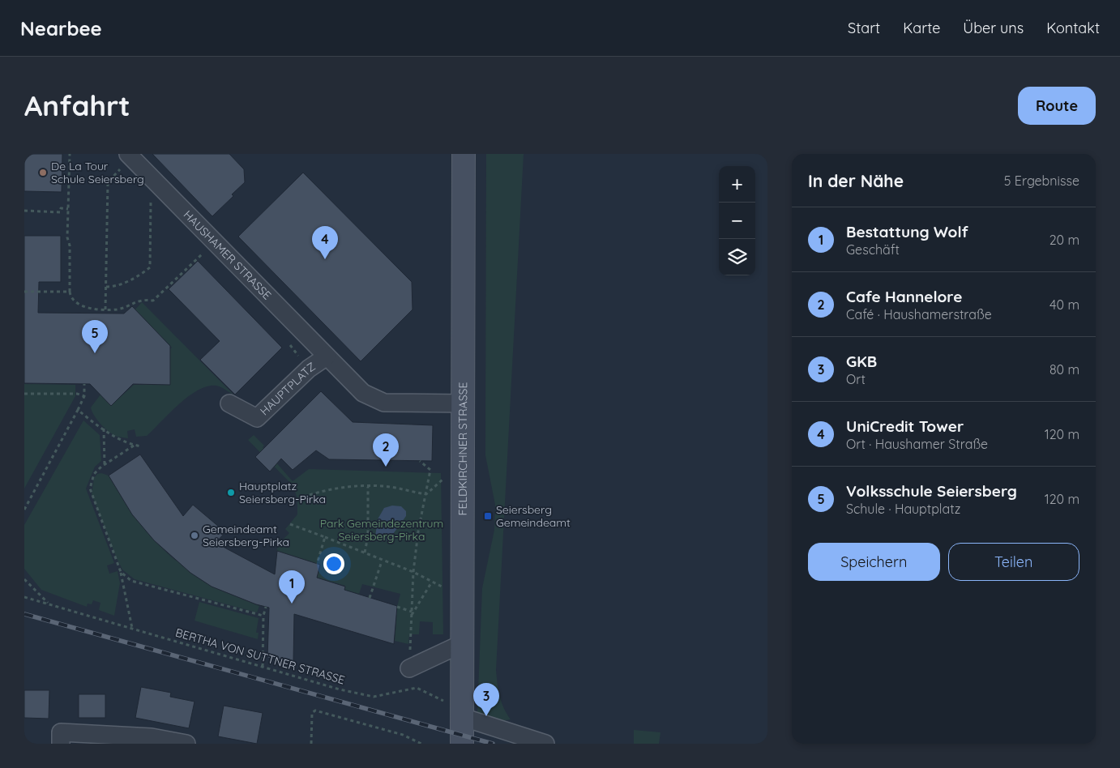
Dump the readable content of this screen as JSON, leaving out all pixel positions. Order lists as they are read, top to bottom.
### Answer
{
  "streets": {
    "main road": ["FELDKIRCHNER STRASSE"],
    "street": ["HAUSHAMER STRASSE", "HAUPTPLATZ"],
    "path": ["BERTHA VON SUTTNER STRASSE"]
  },
  "crossings": [
    ["HAUSHAMER STRASSE", "HAUPTPLATZ"],
    ["HAUSHAMER STRASSE", "FELDKIRCHNER STRASSE"],
    ["FELDKIRCHNER STRASSE", "BERTHA VON SUTTNER STRASSE"]
  ],
  "parks": ["Park Gemeindezentrum Seiersberg-Pirka"],
  "places": {
    "other": ["De La Tour Schule Seiersberg", "Hauptplatz Seiersberg-Pirka", "Gemeindeamt Seiersberg-Pirka"],
    "transit": ["Seiersberg Gemeindeamt"]
  },
  "page": {
    "header": "Nearbee",
    "nav": [
      "Start",
      "Karte",
      "Über uns",
      "Kontakt"
    ],
    "buttons": [
      "Route",
      ["Speichern", "Teilen"]
    ],
    "title": "Anfahrt",
    "heading": ["In der Nähe", "5 Ergebnisse"],
    "map_buttons": ["+", "−"],
    "list": [
      {
        "mark": "1",
        "name": "Bestattung Wolf",
        "note": "Geschäft",
        "value": "20 m"
      },
      {
        "mark": "2",
        "name": "Cafe Hannelore",
        "note": "Café · Haushamerstraße",
        "value": "40 m"
      },
      {
        "mark": "3",
        "name": "GKB",
        "note": "Ort",
        "value": "80 m"
      },
      {
        "mark": "4",
        "name": "UniCredit Tower",
        "note": "Ort · Haushamer Straße",
        "value": "120 m"
      },
      {
        "mark": "5",
        "name": "Volksschule Seiersberg",
        "note": "Schule · Hauptplatz",
        "value": "120 m"
      }
    ],
    "pins": [
      "4",
      "5",
      "2",
      "1",
      "3"
    ]
  }
}
